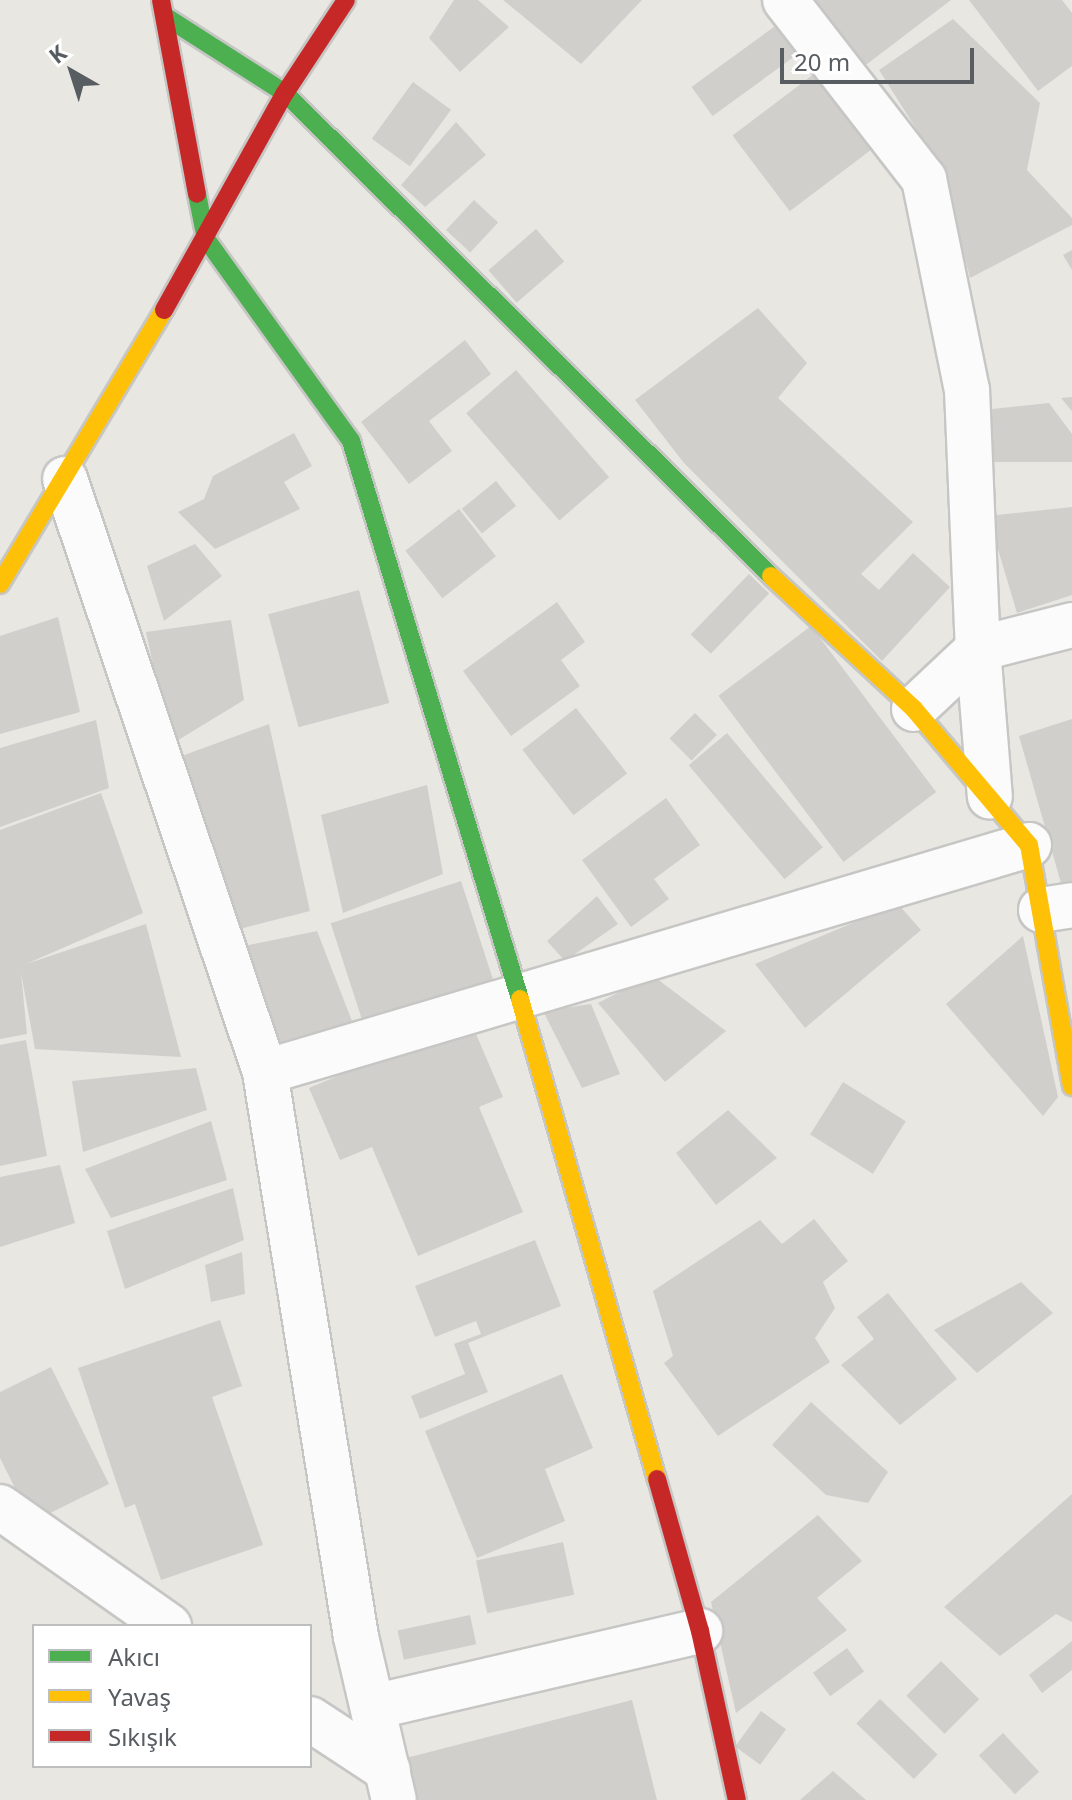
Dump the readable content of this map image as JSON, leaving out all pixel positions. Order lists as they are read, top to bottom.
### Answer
{
  "legend": ["Akıcı", "Yavaş", "Sıkışık"],
  "scale_bar": "20 m",
  "north": "top left"
}
